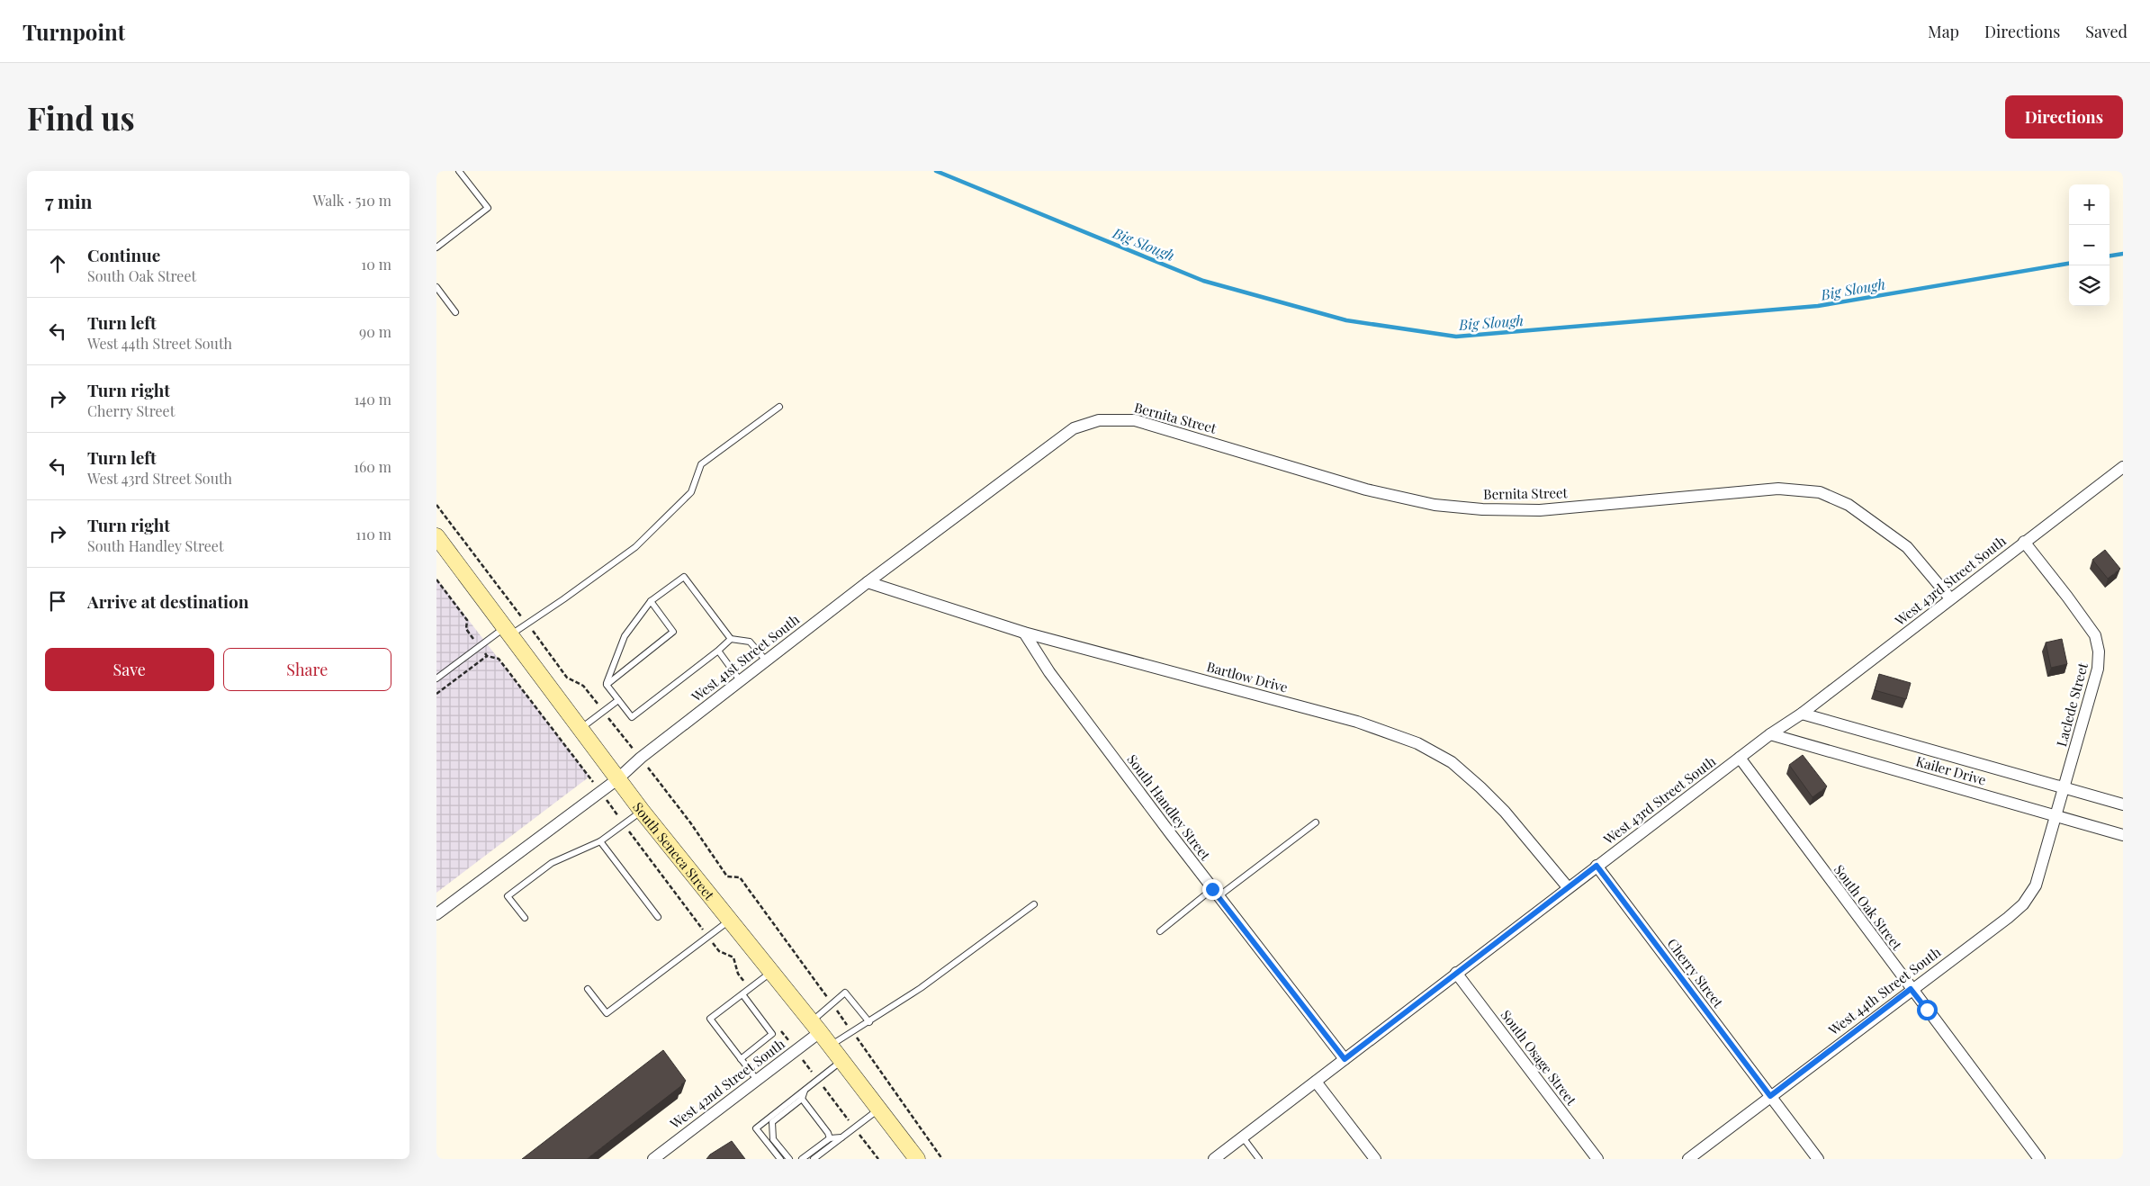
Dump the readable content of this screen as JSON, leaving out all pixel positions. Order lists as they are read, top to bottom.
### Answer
{
  "streets": {
    "street": [
      "Bernita Street",
      "West 43rd Street South",
      "West 41st Street South",
      "Bartlow Drive",
      "Laclede Street",
      "Kailer Drive",
      "South Handley Street",
      "South Seneca Street",
      "South Oak Street",
      "Cherry Street",
      "West 44th Street South",
      "South Osage Street",
      "West 42nd Street South"
    ]
  },
  "crossings": [
    ["Bernita Street", "West 43rd Street South"],
    ["Bernita Street", "West 41st Street South"],
    ["West 43rd Street South", "Bartlow Drive"],
    ["West 43rd Street South", "Laclede Street"],
    ["West 43rd Street South", "Kailer Drive"],
    ["West 43rd Street South", "South Handley Street"],
    ["West 43rd Street South", "South Oak Street"],
    ["West 43rd Street South", "Cherry Street"],
    ["West 43rd Street South", "South Osage Street"],
    ["West 41st Street South", "Bartlow Drive"],
    ["West 41st Street South", "South Seneca Street"],
    ["Bartlow Drive", "South Handley Street"],
    ["Laclede Street", "Kailer Drive"],
    ["Laclede Street", "West 44th Street South"],
    ["Kailer Drive", "West 44th Street South"],
    ["South Seneca Street", "West 42nd Street South"],
    ["South Oak Street", "West 44th Street South"],
    ["Cherry Street", "West 44th Street South"]
  ],
  "water": ["Big Slough"],
  "page": {
    "header": "Turnpoint",
    "nav": ["Map", "Directions", "Saved"],
    "buttons": [
      "Directions",
      ["Save", "Share"]
    ],
    "title": "Find us",
    "heading": ["7 min", "Walk · 510 m"],
    "map_buttons": ["+", "−"],
    "list": [
      ["Continue", "South Oak Street", "10 m"],
      ["Turn left", "West 44th Street South", "90 m"],
      ["Turn right", "Cherry Street", "140 m"],
      ["Turn left", "West 43rd Street South", "160 m"],
      ["Turn right", "South Handley Street", "110 m"],
      "Arrive at destination"
    ]
  }
}
